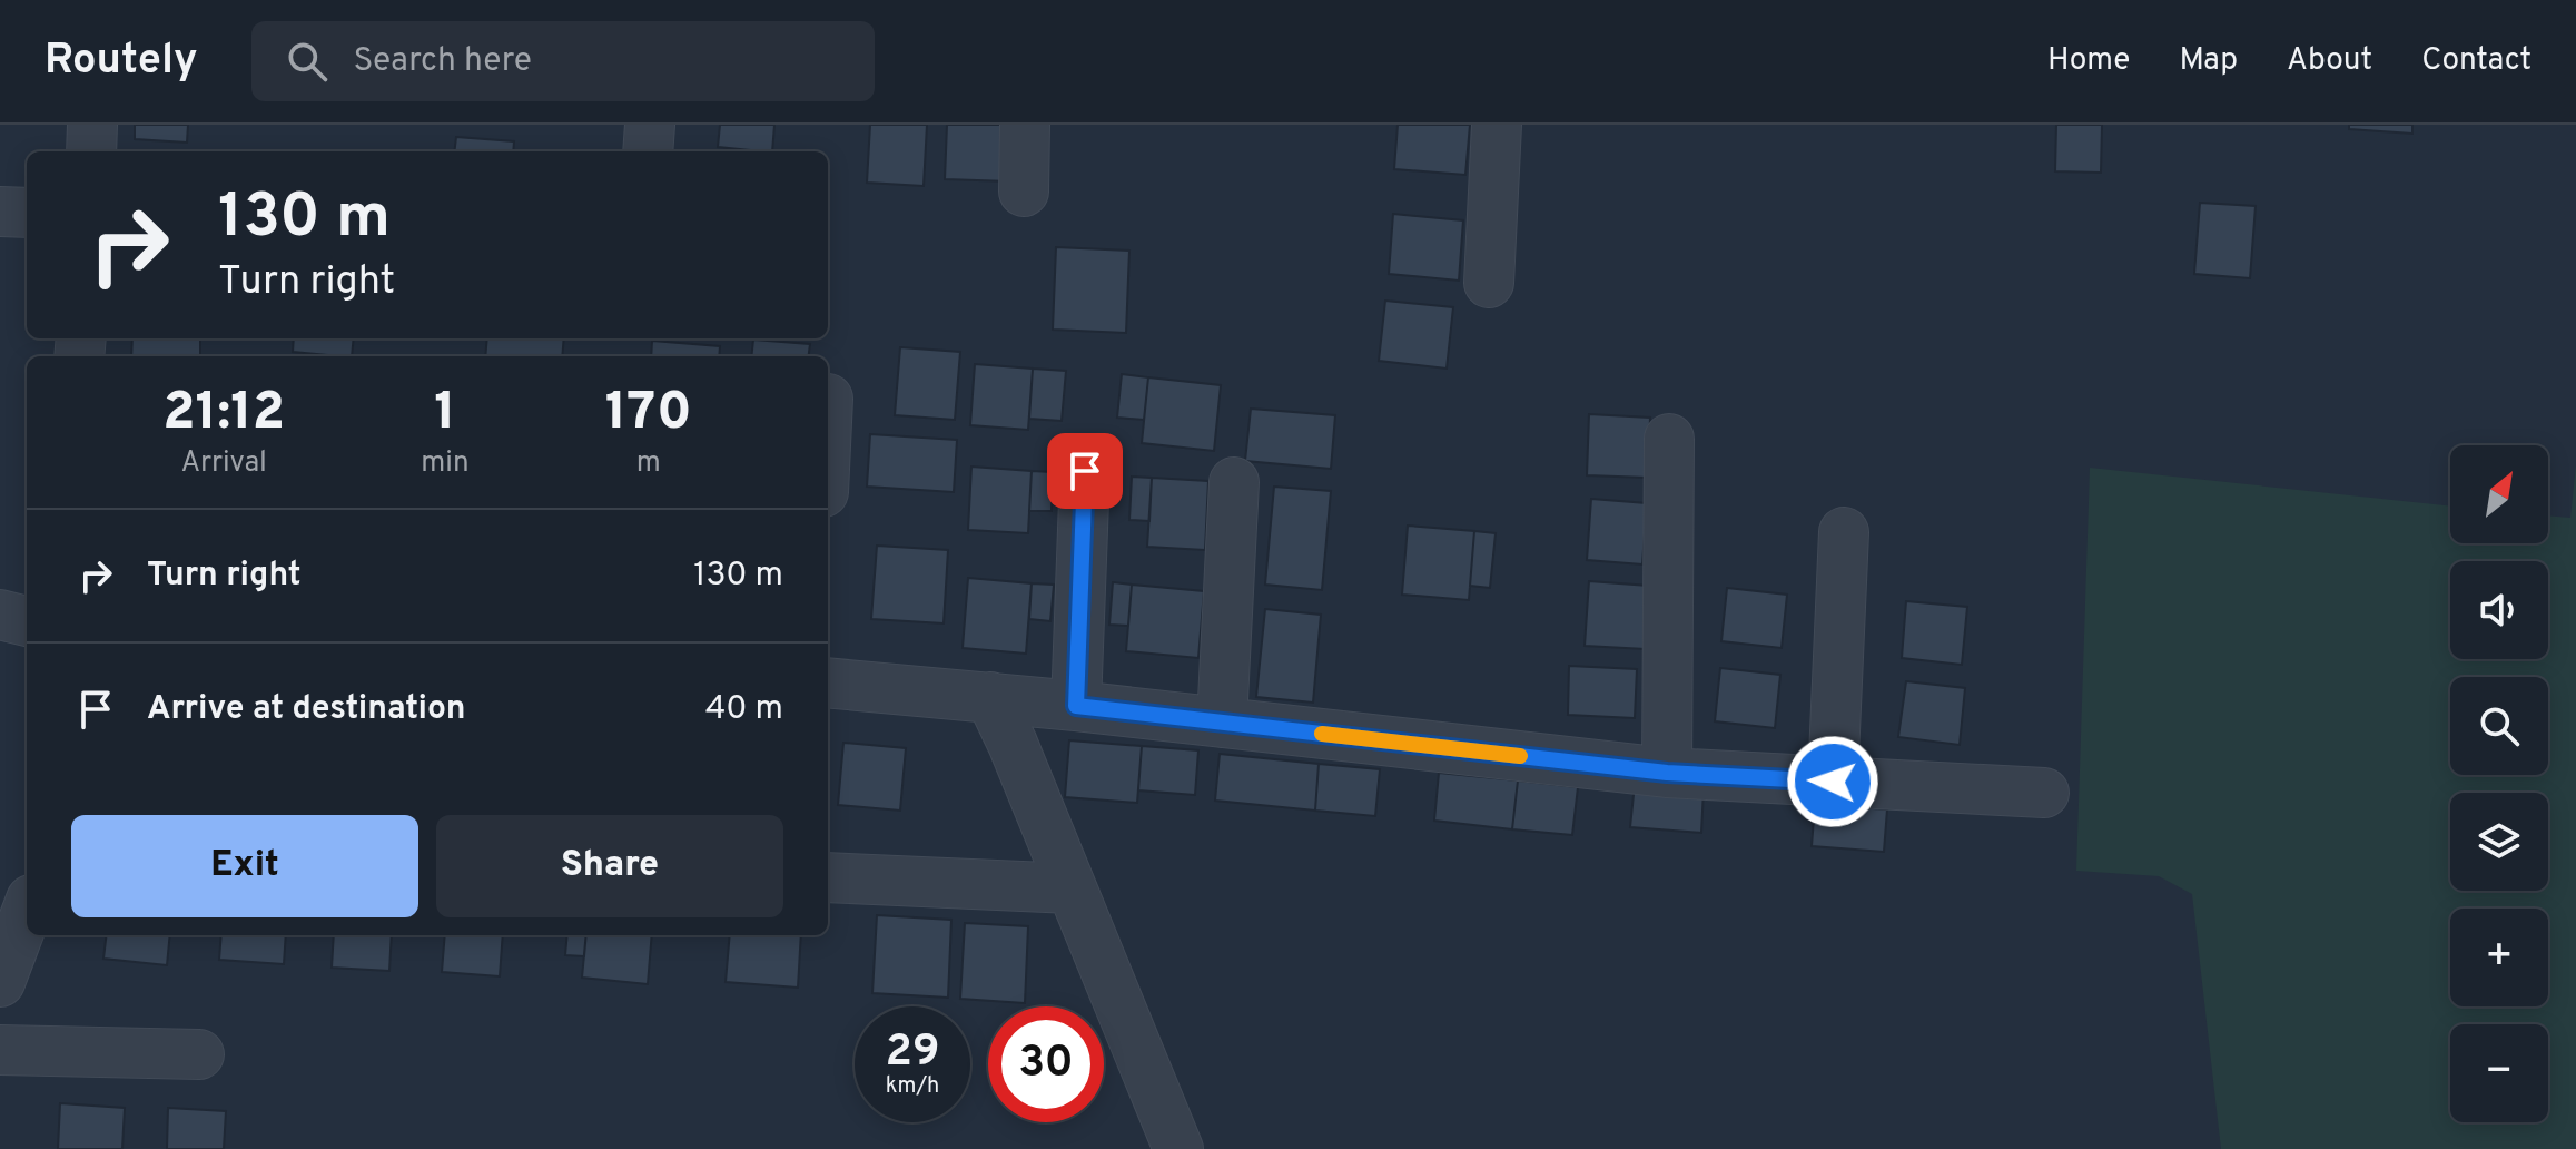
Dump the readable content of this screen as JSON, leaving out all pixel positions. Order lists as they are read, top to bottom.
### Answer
{
  "north": "top right",
  "page": {
    "header": "Routely",
    "search": "Search here",
    "nav": [
      "Home",
      "Map",
      "About",
      "Contact"
    ],
    "turn": ["130 m", "Turn right"],
    "eta": [
      "21:12",
      "Arrival",
      "1",
      "min",
      "170",
      "m"
    ],
    "map_buttons": ["+", "−"],
    "list": [
      {
        "name": "Turn right",
        "value": "130 m"
      },
      {
        "name": "Arrive at destination",
        "value": "40 m"
      }
    ],
    "buttons": ["Exit", "Share"],
    "speed": "29 km/h",
    "limit": "30"
  }
}
